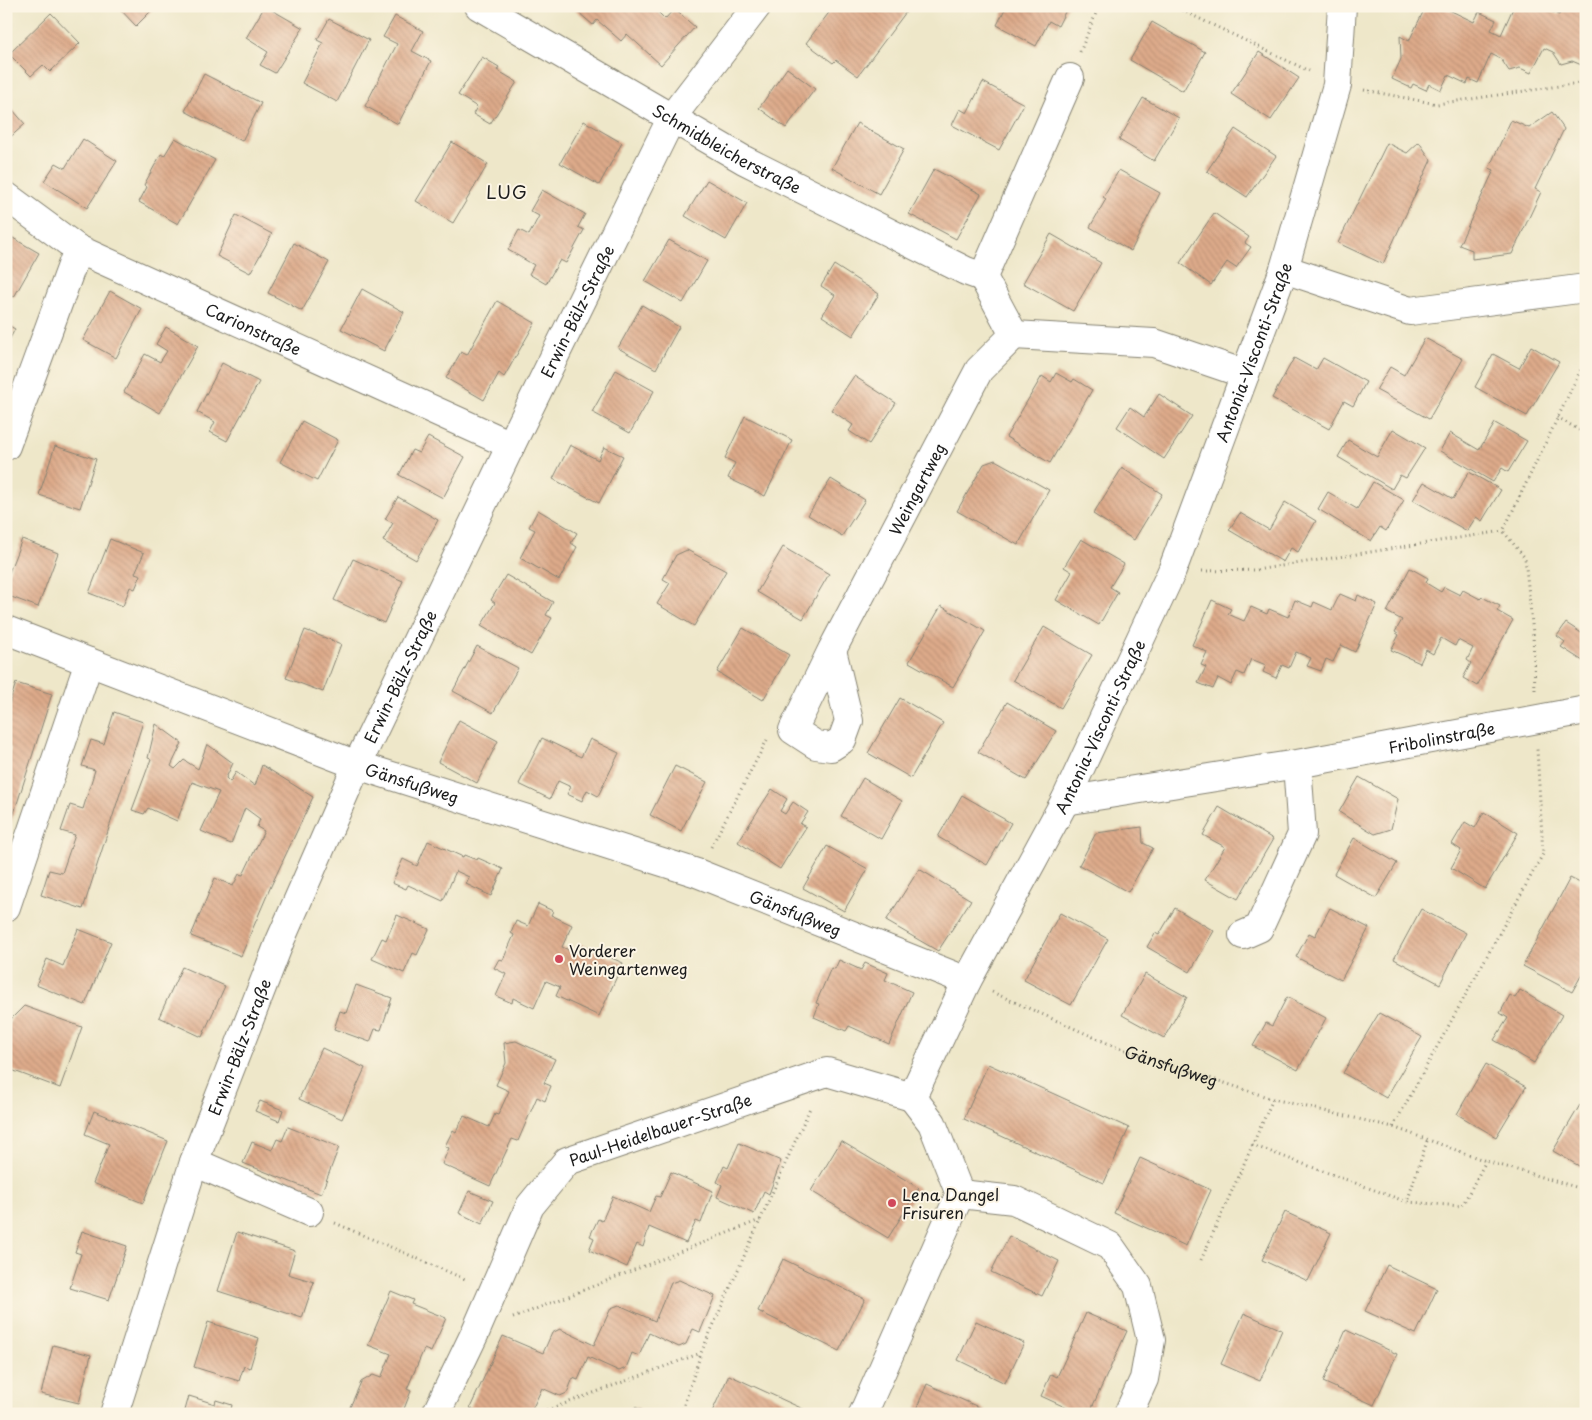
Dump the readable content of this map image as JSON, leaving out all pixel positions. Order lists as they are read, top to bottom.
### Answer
{
  "streets": {
    "street": [
      "Schmidbleicherstraße",
      "Erwin-Bälz-Straße",
      "Carionstraße",
      "Antonia-Visconti-Straße",
      "Weingartweg",
      "Fribolinstraße",
      "Gänsfußweg",
      "Paul-Heidelbauer-Straße"
    ]
  },
  "crossings": [
    ["Schmidbleicherstraße", "Erwin-Bälz-Straße"],
    ["Erwin-Bälz-Straße", "Carionstraße"],
    ["Erwin-Bälz-Straße", "Gänsfußweg"],
    ["Antonia-Visconti-Straße", "Fribolinstraße"],
    ["Antonia-Visconti-Straße", "Gänsfußweg"]
  ],
  "districts": ["LUG"],
  "places": ["Vorderer Weingartenweg", "Lena Dangel Frisuren"]
}
